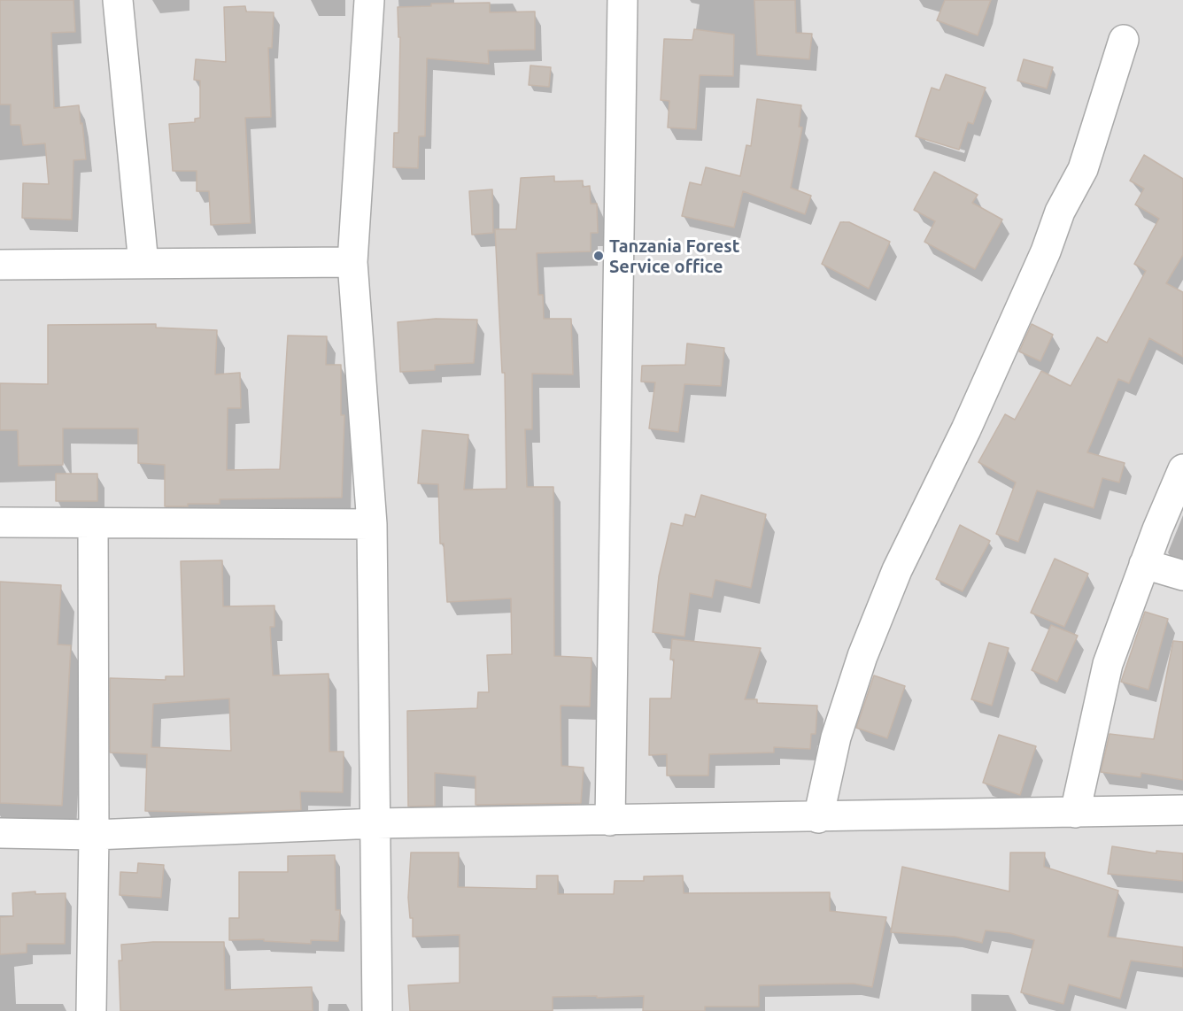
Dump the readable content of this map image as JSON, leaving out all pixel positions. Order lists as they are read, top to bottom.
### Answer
{
  "places": ["Tanzania Forest Service office"]
}
